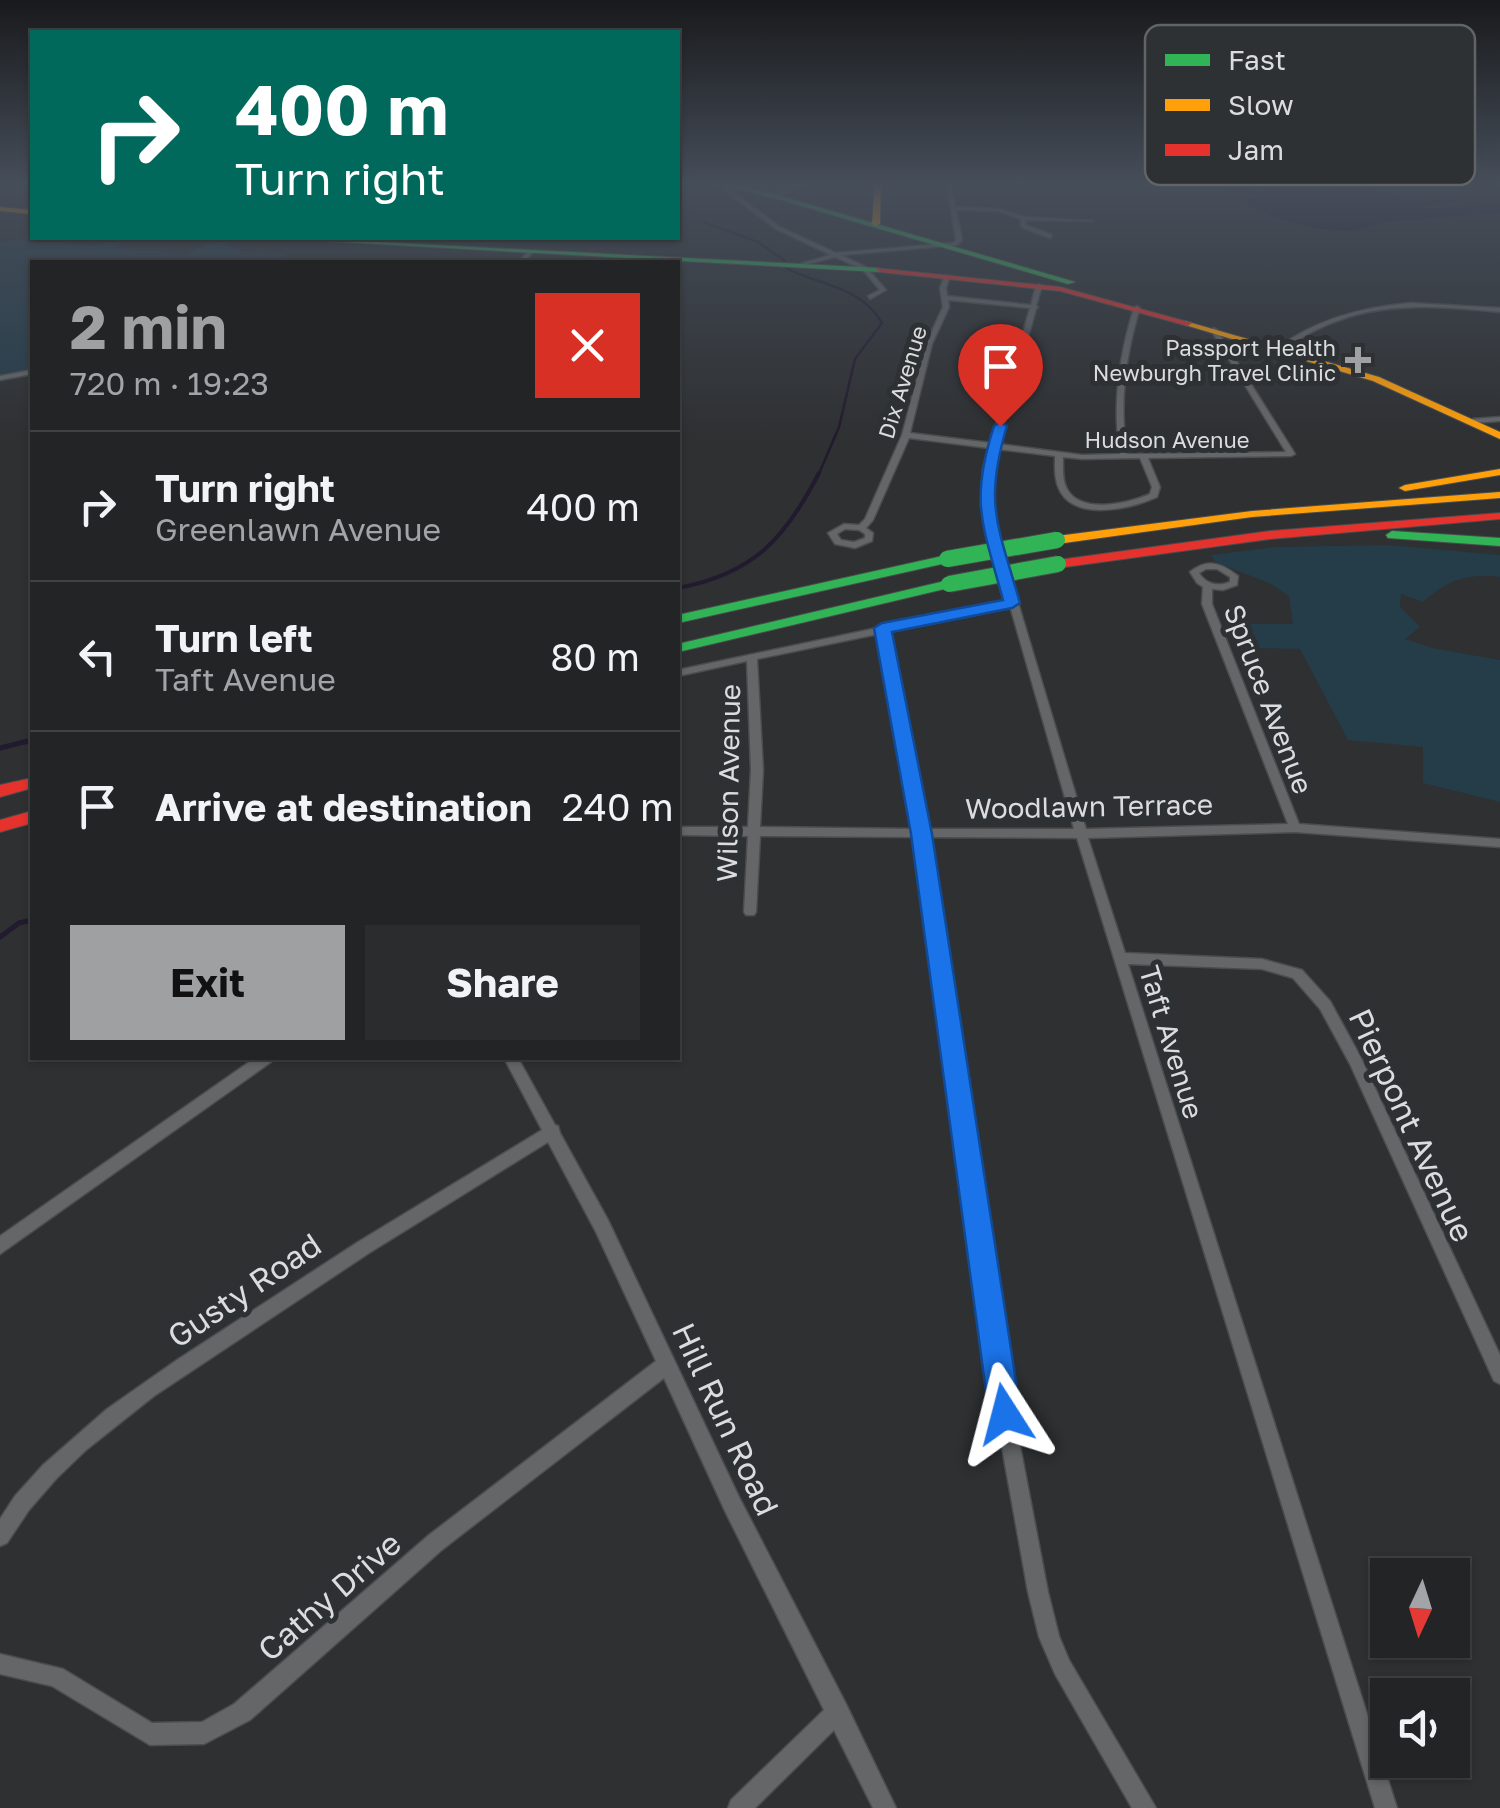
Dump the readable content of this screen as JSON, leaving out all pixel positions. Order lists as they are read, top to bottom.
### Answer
{
  "streets": {
    "street": [
      "Dix Avenue",
      "Hudson Avenue",
      "Spruce Avenue",
      "Wilson Avenue",
      "Woodlawn Terrace",
      "Taft Avenue",
      "Pierpont Avenue",
      "Gusty Road",
      "Hill Run Road",
      "Cathy Drive"
    ]
  },
  "crossings": [
    ["Dix Avenue", "Hudson Avenue"],
    ["Hudson Avenue", "Taft Avenue"],
    ["Spruce Avenue", "Woodlawn Terrace"],
    ["Wilson Avenue", "Woodlawn Terrace"],
    ["Woodlawn Terrace", "Taft Avenue"],
    ["Taft Avenue", "Pierpont Avenue"],
    ["Gusty Road", "Hill Run Road"],
    ["Hill Run Road", "Cathy Drive"]
  ],
  "places": {
    "health": ["Passport Health Newburgh Travel Clinic"]
  },
  "legend": ["Fast", "Slow", "Jam"],
  "north": "bottom",
  "page": {
    "turn": ["400 m", "Turn right"],
    "heading": ["2 min", "720 m · 19:23"],
    "list": [
      {
        "name": "Turn right",
        "note": "Greenlawn Avenue",
        "value": "400 m"
      },
      {
        "name": "Turn left",
        "note": "Taft Avenue",
        "value": "80 m"
      },
      {
        "name": "Arrive at destination",
        "value": "240 m"
      }
    ],
    "buttons": ["Exit", "Share"]
  }
}
